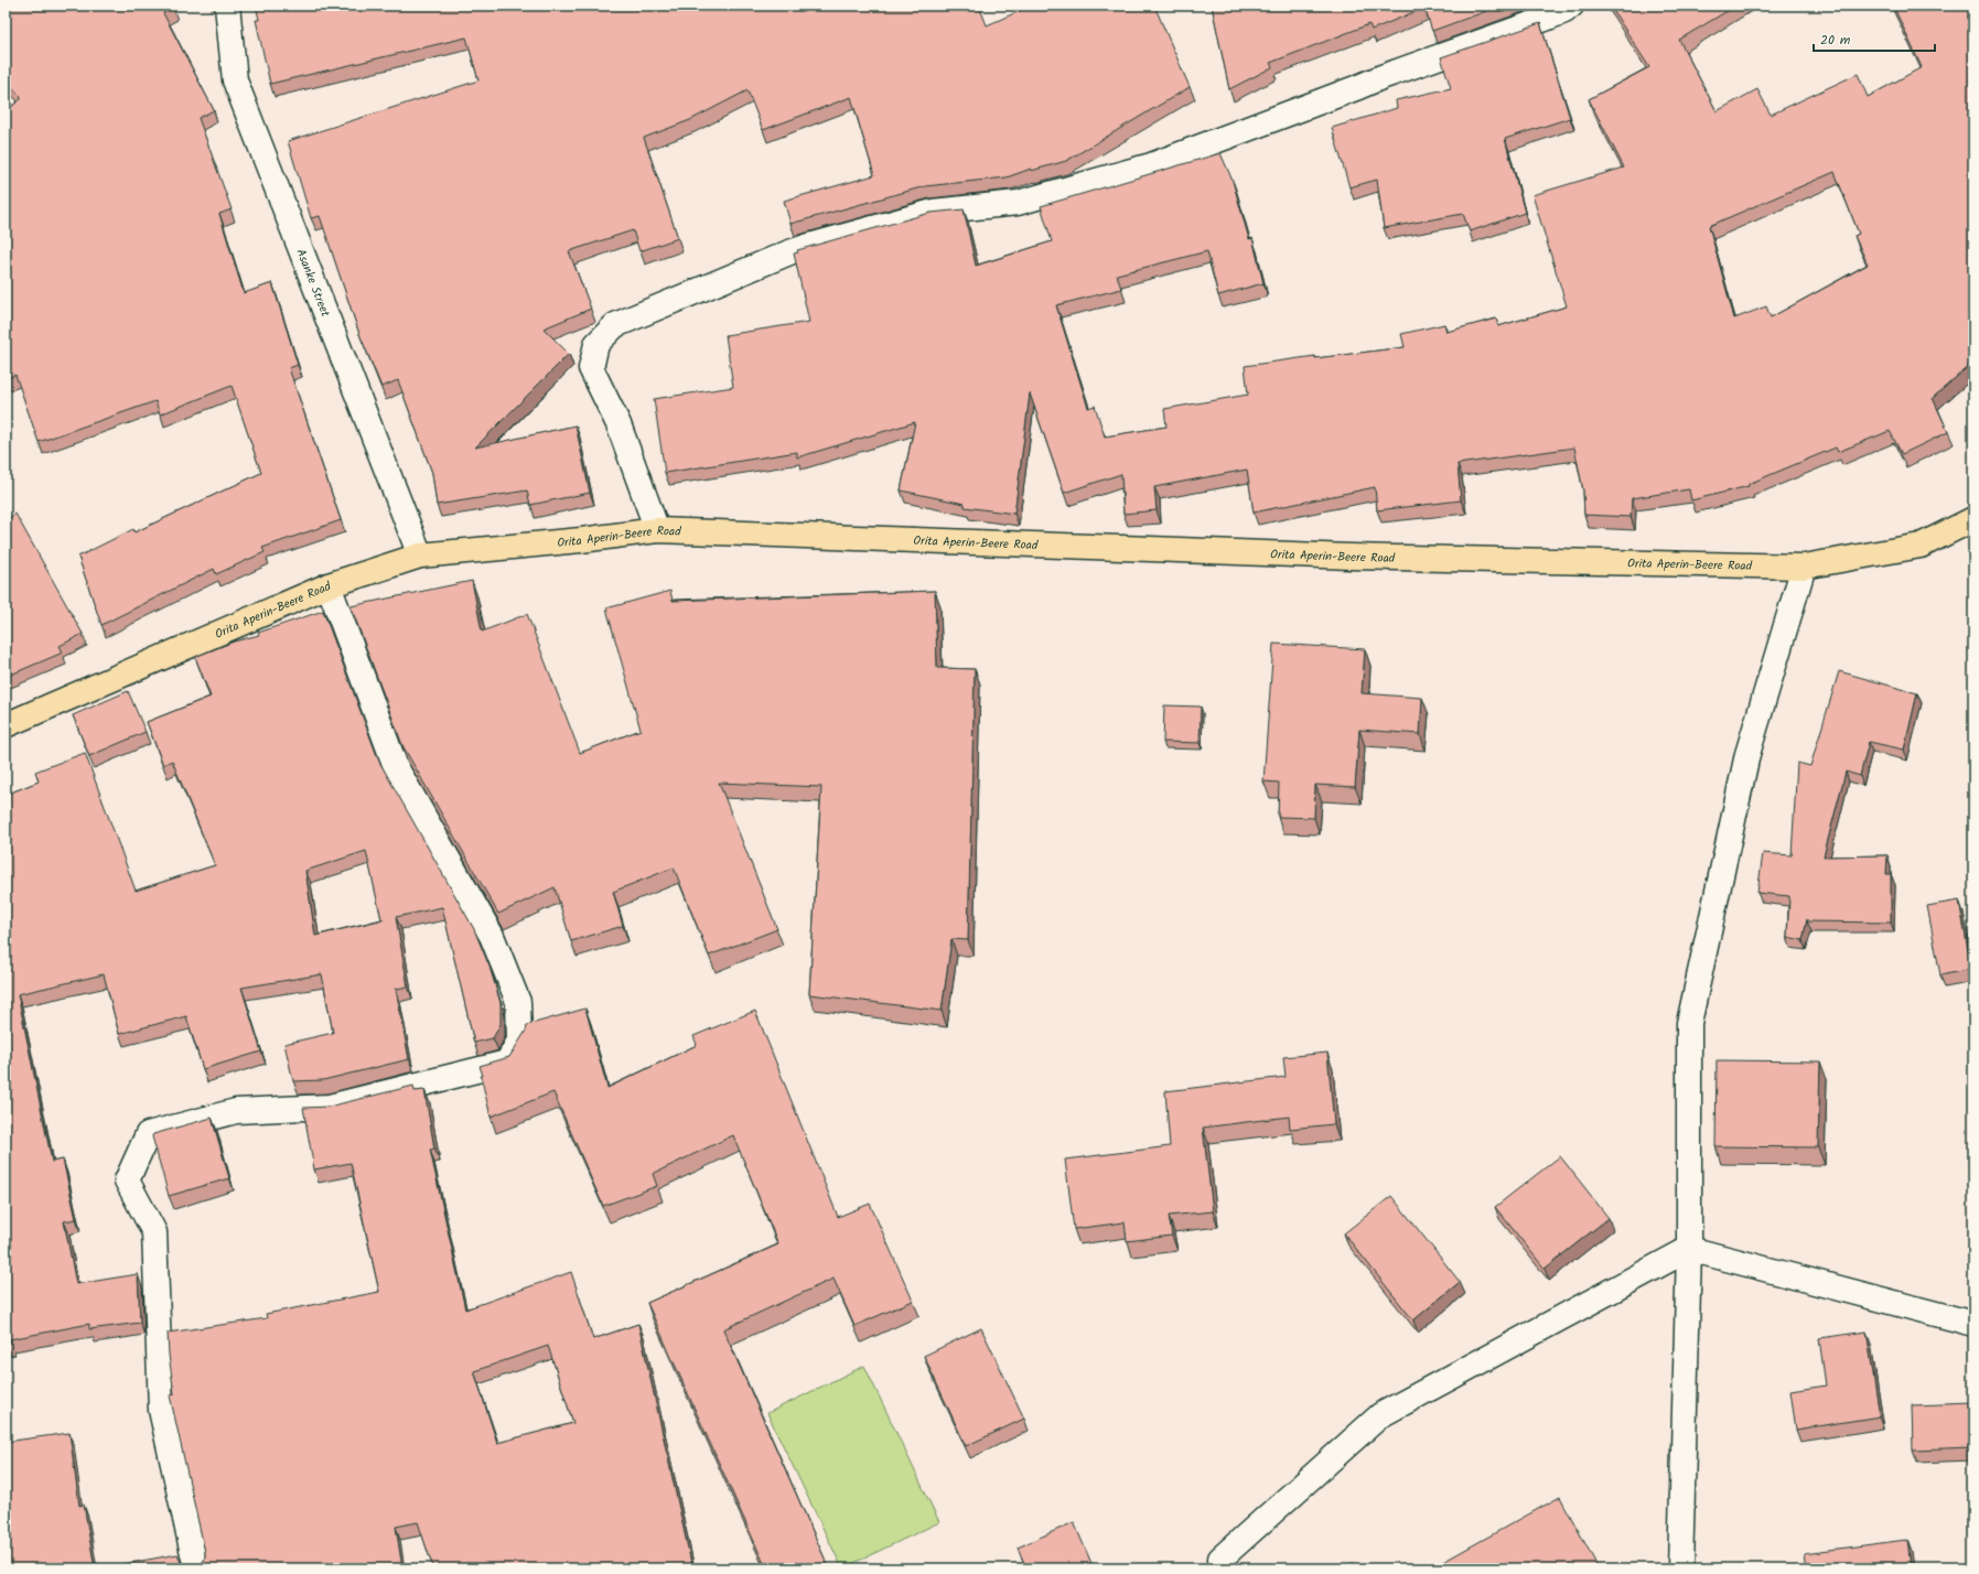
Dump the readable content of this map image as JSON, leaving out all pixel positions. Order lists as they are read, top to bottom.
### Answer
{
  "streets": {
    "main road": ["Orita Aperin-Beere Road"],
    "street": ["Asanke Street"]
  },
  "crossings": [
    ["Asanke Street", "Orita Aperin-Beere Road"]
  ],
  "scale_bar": "20 m"
}
